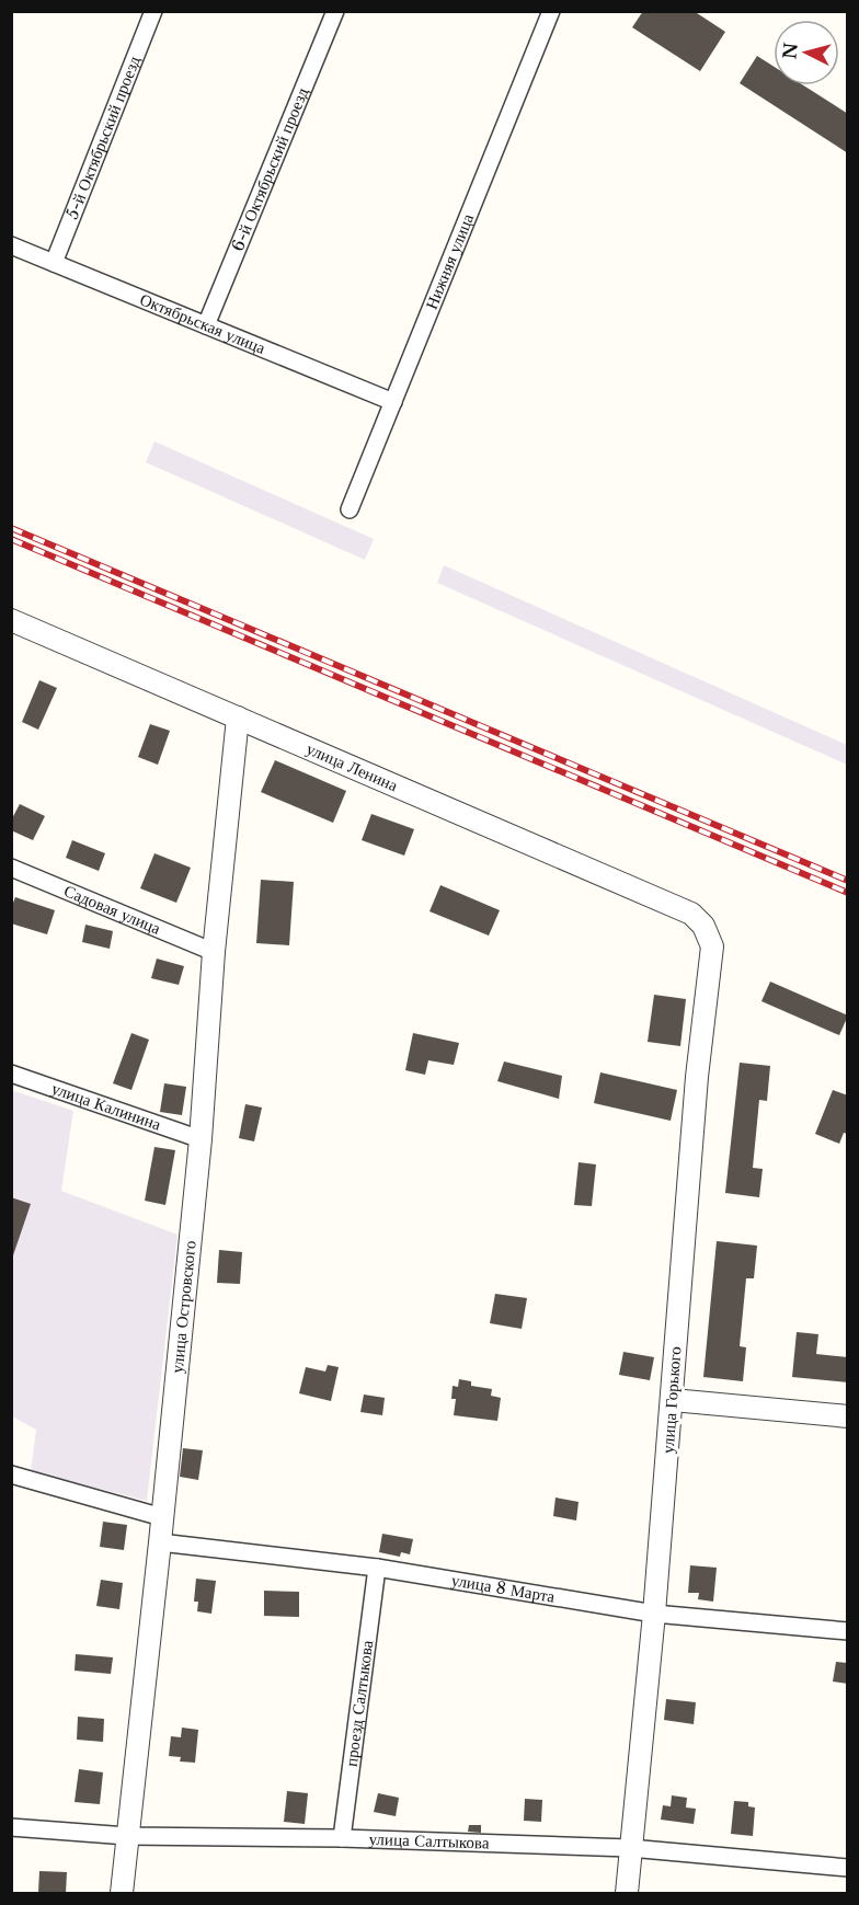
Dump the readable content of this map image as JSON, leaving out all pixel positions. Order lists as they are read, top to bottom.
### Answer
{
  "streets": {
    "street": [
      "5-й Октябрьский проезд",
      "6-й Октябрьский проезд",
      "Нижняя улица",
      "Октябрьская улица",
      "улица Ленина",
      "Садовая улица",
      "улица Калинина",
      "улица Островского",
      "улица Горького",
      "улица 8 Марта",
      "проезд Салтыкова",
      "улица Салтыкова"
    ]
  },
  "crossings": [
    ["5-й Октябрьский проезд", "Октябрьская улица"],
    ["6-й Октябрьский проезд", "Октябрьская улица"],
    ["Нижняя улица", "Октябрьская улица"],
    ["улица Ленина", "улица Островского"],
    ["улица Ленина", "улица Горького"],
    ["Садовая улица", "улица Островского"],
    ["улица Калинина", "улица Островского"],
    ["улица Островского", "улица 8 Марта"],
    ["улица Островского", "улица Салтыкова"],
    ["улица Горького", "улица 8 Марта"],
    ["улица Горького", "улица Салтыкова"],
    ["улица 8 Марта", "проезд Салтыкова"],
    ["проезд Салтыкова", "улица Салтыкова"]
  ],
  "north": "left"
}
